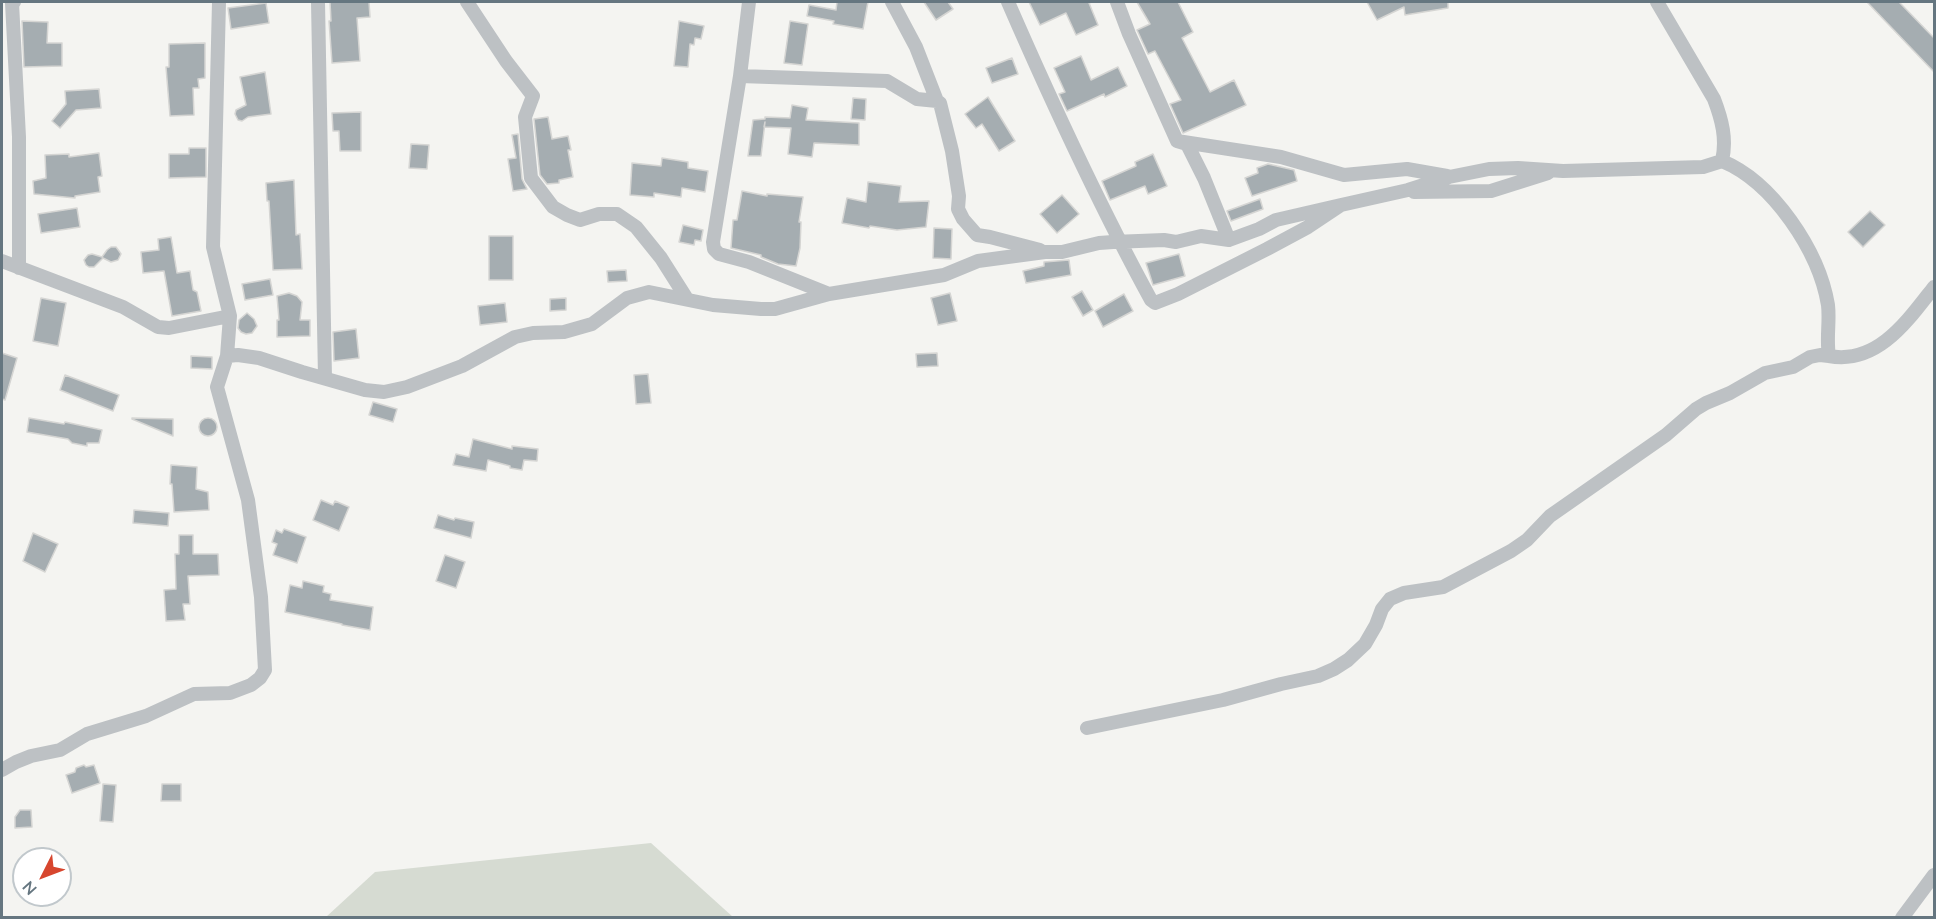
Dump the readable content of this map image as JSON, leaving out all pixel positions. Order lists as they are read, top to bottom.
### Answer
{
  "north": "bottom left"
}
